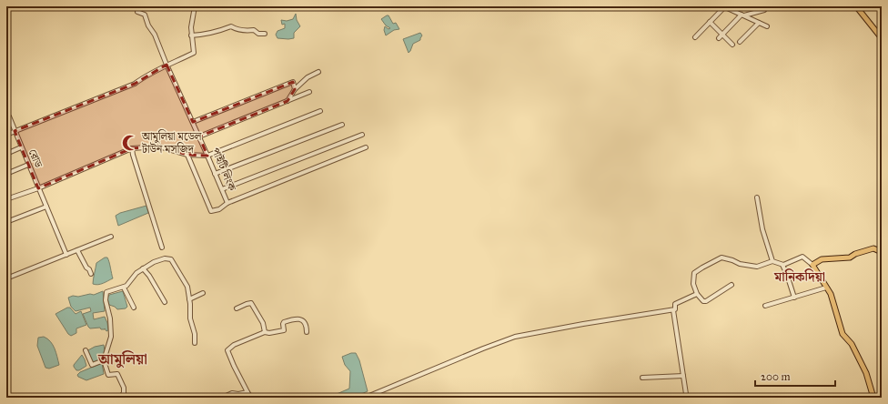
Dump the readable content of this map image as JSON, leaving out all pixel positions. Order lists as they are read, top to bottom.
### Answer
{
  "streets": {
    "street": ["রোড", "পাইটি লিংক"]
  },
  "districts": ["মানিকদিয়া", "আমুলিয়া"],
  "places": {
    "mosque": ["আমুলিয়া মডেল টাউন মসজিদ"]
  },
  "scale_bar": "200 m"
}
